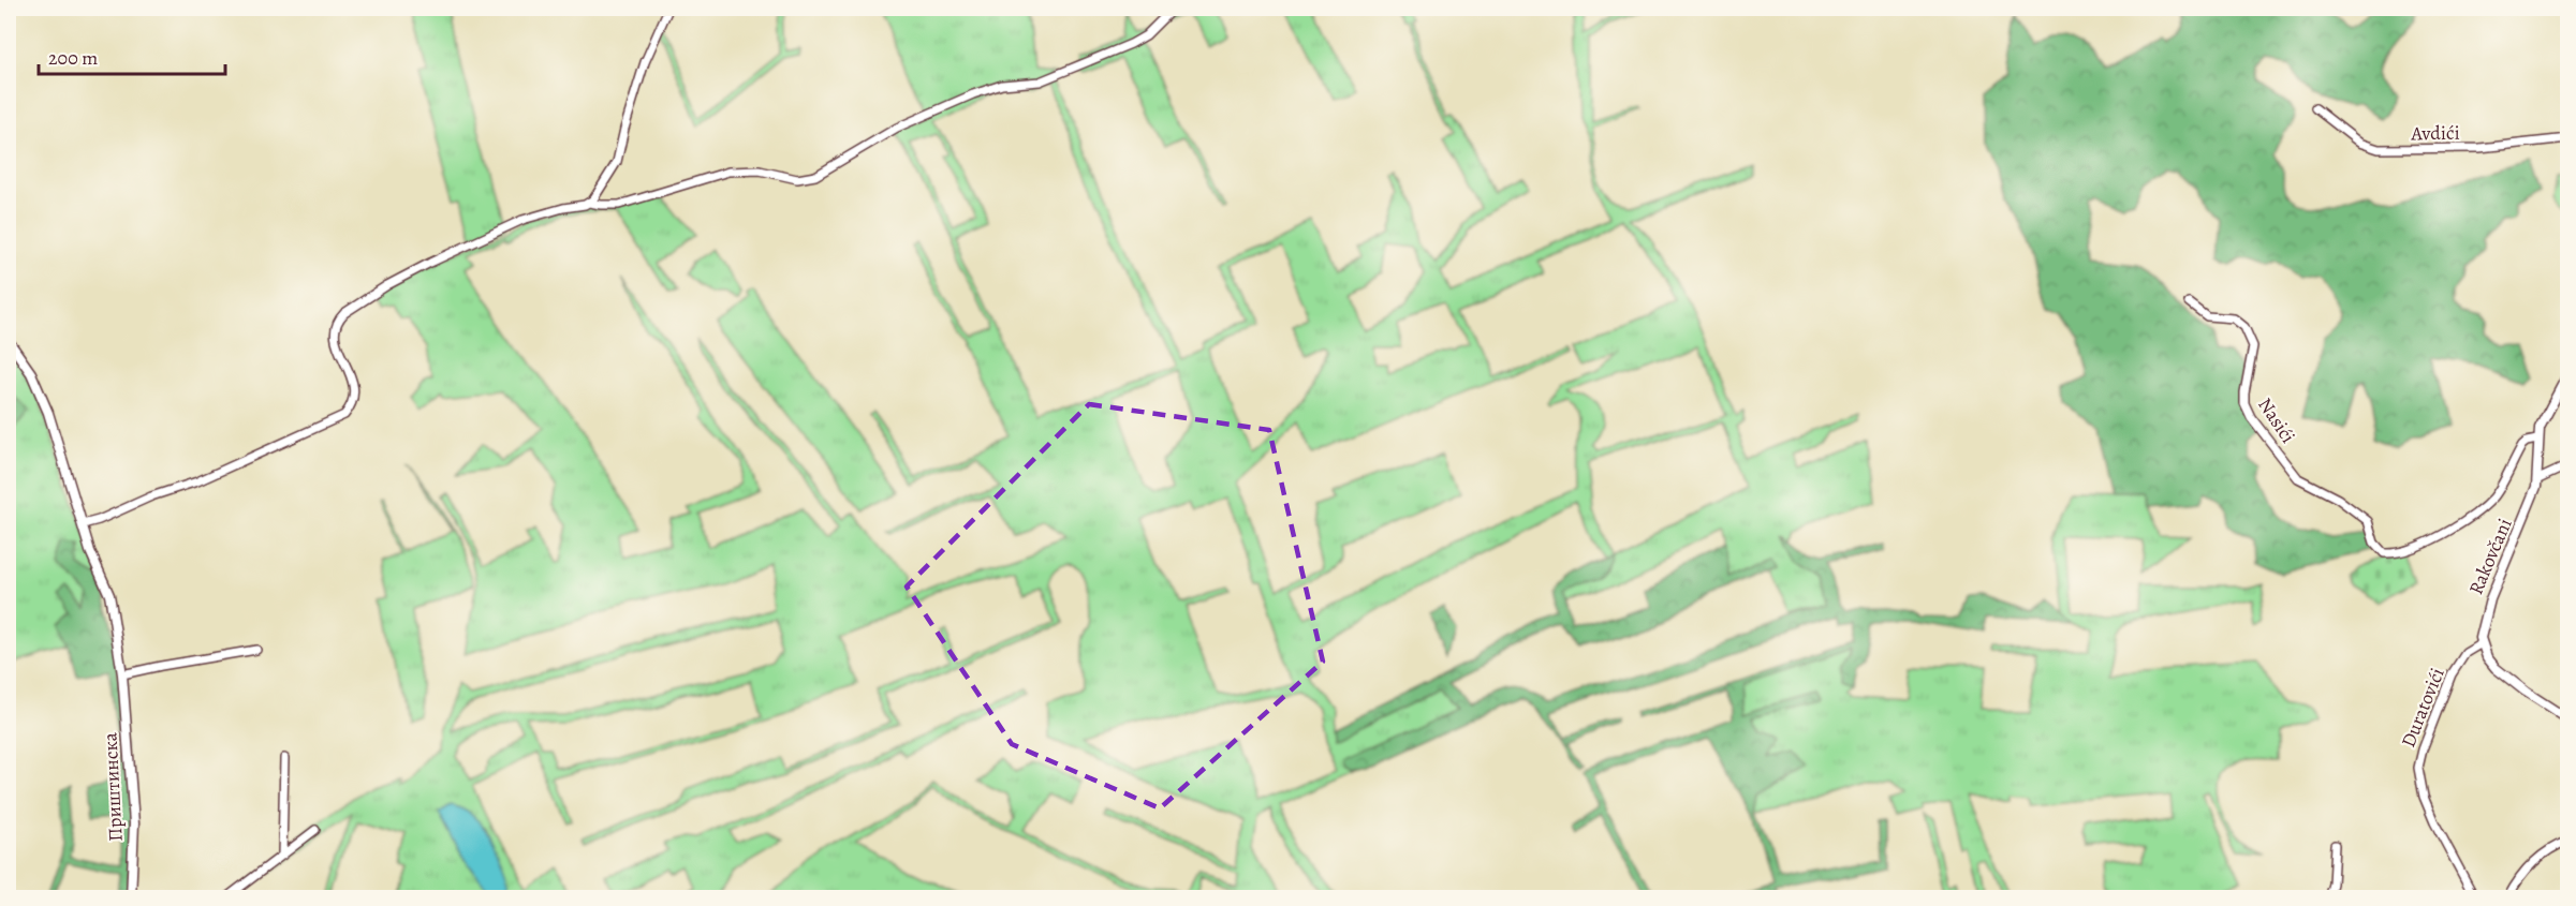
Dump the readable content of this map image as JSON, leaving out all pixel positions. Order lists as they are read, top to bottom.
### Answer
{
  "streets": {
    "street": [
      "Avdići",
      "Nasići",
      "Rakovčani",
      "Duratovići",
      "Приштинска"
    ]
  },
  "crossings": [
    ["Nasići", "Rakovčani"],
    ["Rakovčani", "Duratovići"]
  ],
  "scale_bar": "200 m"
}
